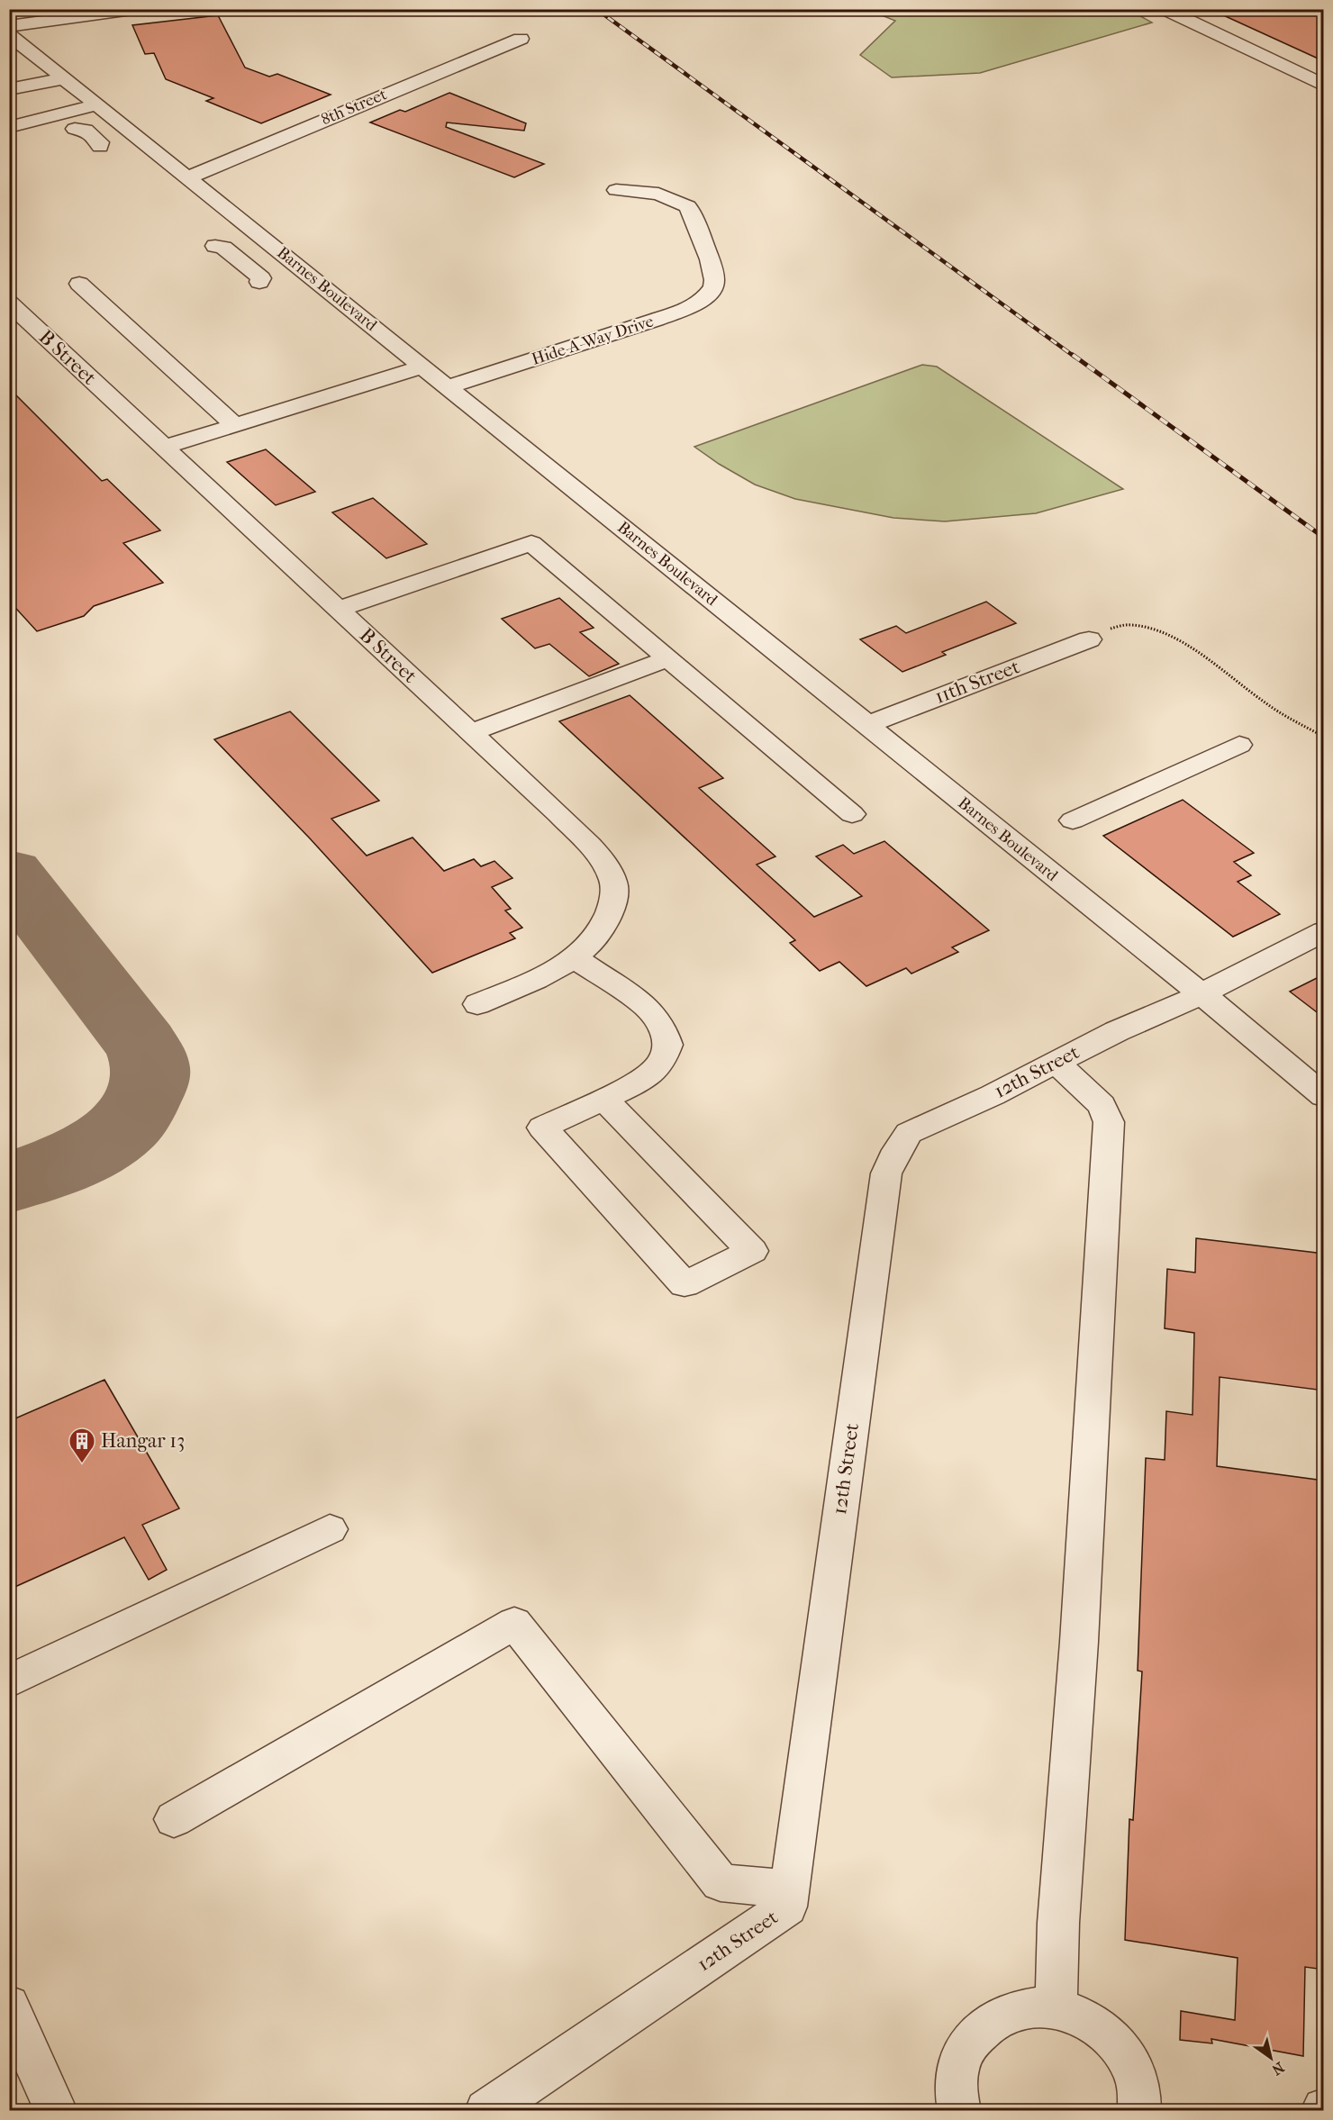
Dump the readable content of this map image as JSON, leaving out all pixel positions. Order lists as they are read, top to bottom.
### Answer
{
  "streets": {
    "street": [
      "8th Street",
      "Barnes Boulevard",
      "Hide-A-Way Drive",
      "B Street",
      "11th Street",
      "12th Street"
    ]
  },
  "crossings": [
    ["8th Street", "Barnes Boulevard"],
    ["Barnes Boulevard", "Hide-A-Way Drive"],
    ["Barnes Boulevard", "11th Street"],
    ["Barnes Boulevard", "12th Street"]
  ],
  "places": {
    "building": ["Hangar 13"]
  },
  "north": "bottom right"
}
